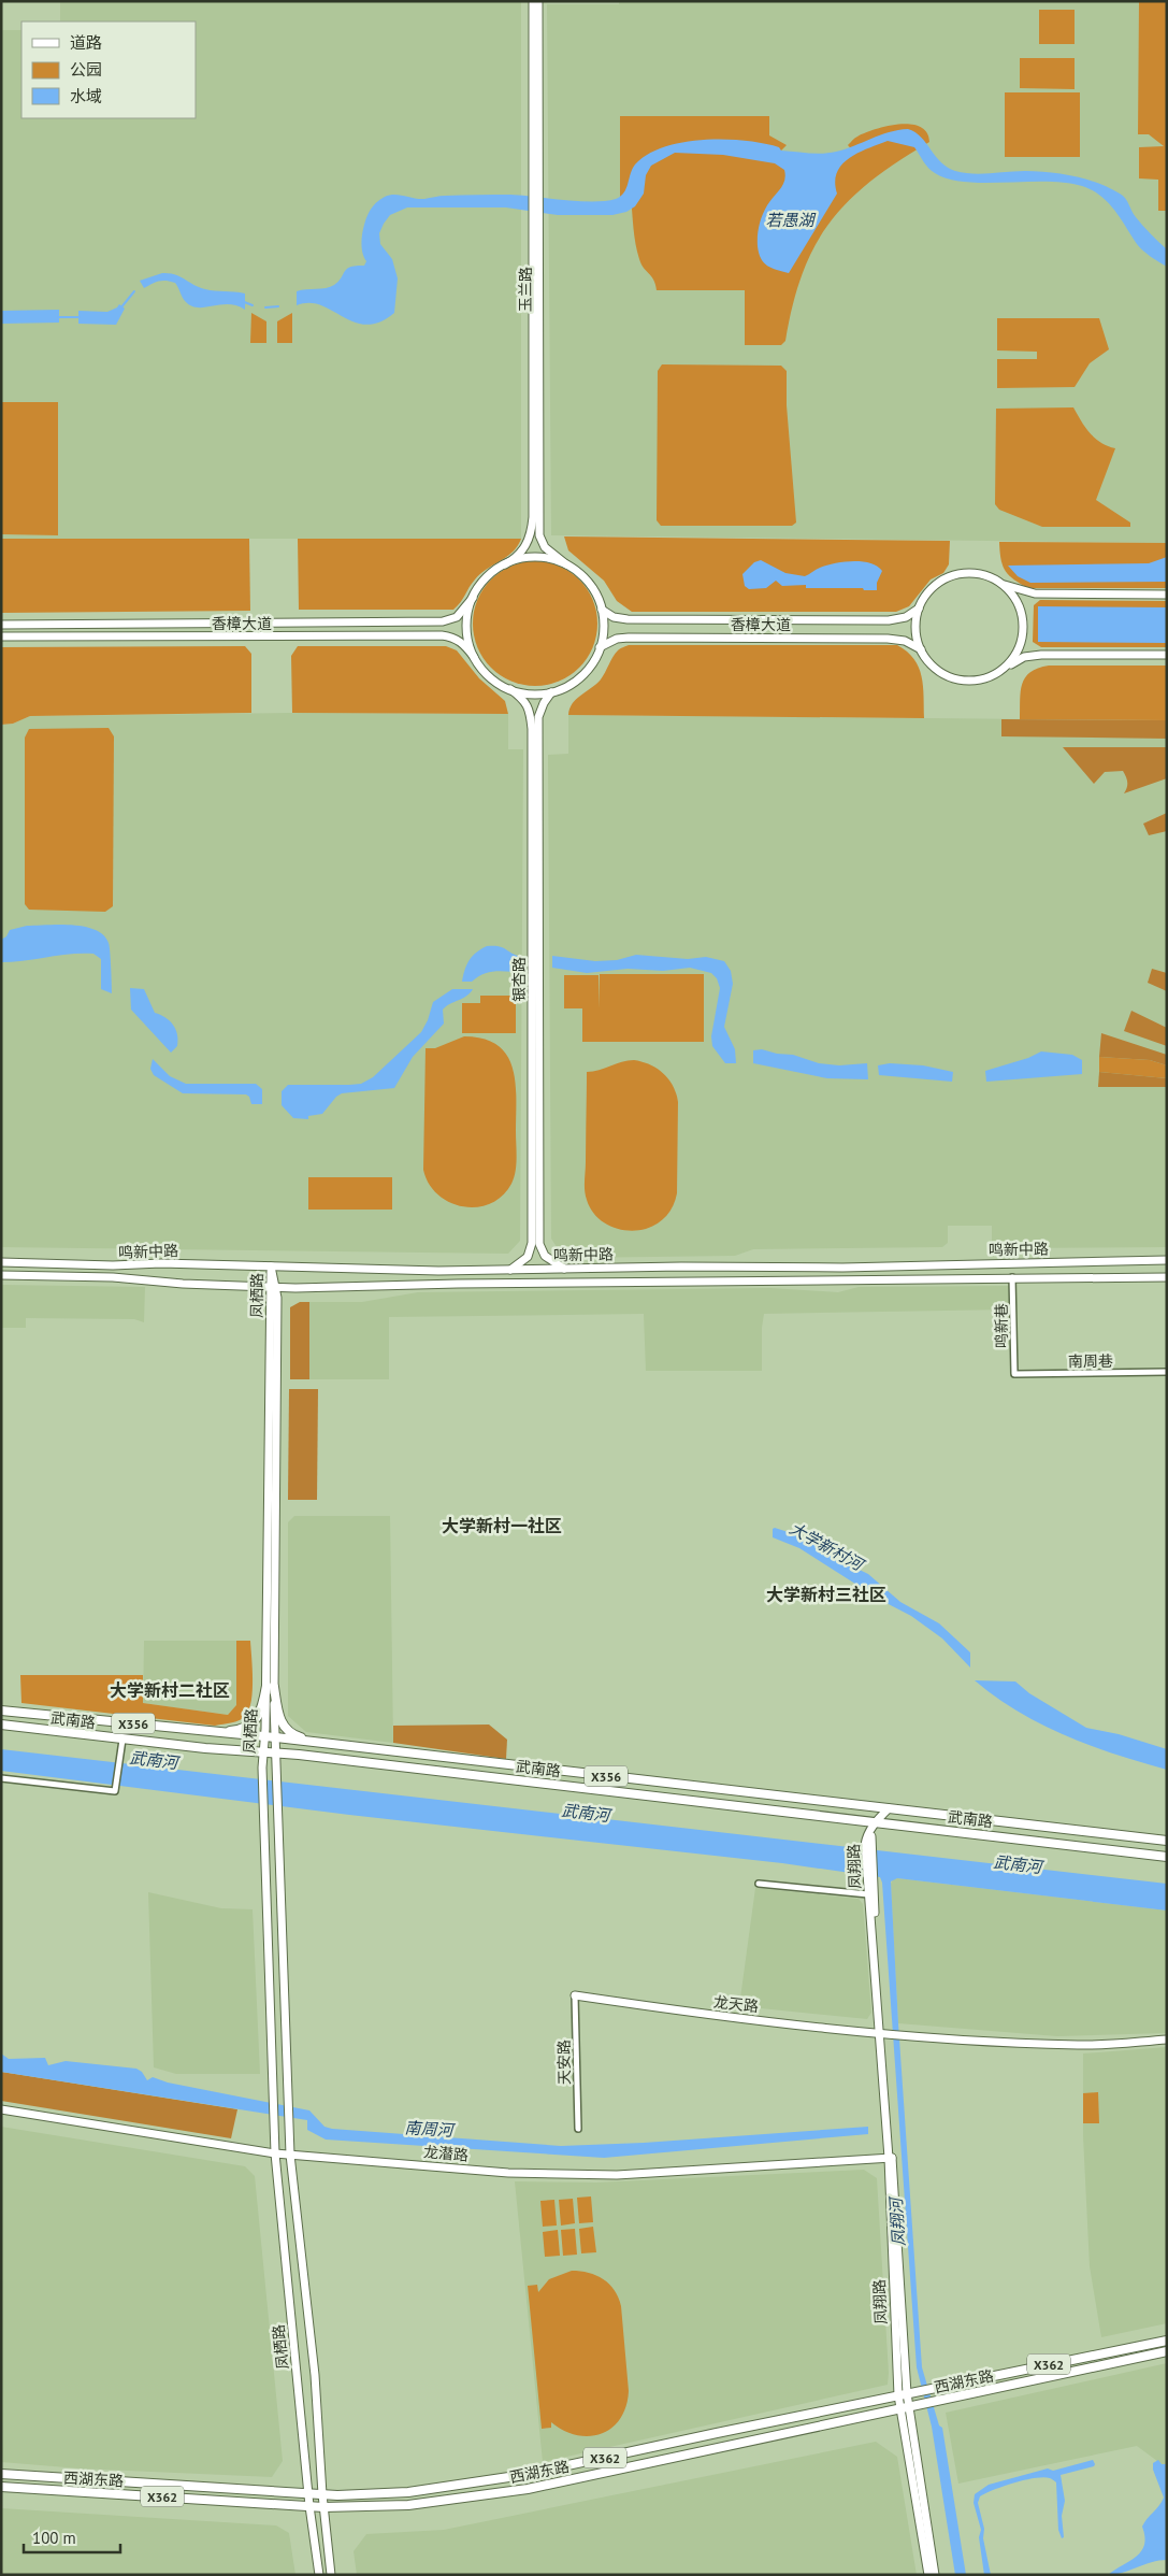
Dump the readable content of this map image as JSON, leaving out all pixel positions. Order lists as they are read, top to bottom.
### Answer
{
  "streets": {
    "main road": [
      "武南路",
      "X356",
      "X362",
      "西湖东路"
    ],
    "street": [
      "玉兰路",
      "香樟大道",
      "银杏路",
      "鸣新中路",
      "凤栖路",
      "鸣新巷",
      "南周巷",
      "凤翔路",
      "龙天路",
      "天安路",
      "龙潜路"
    ]
  },
  "crossings": [
    ["玉兰路", "香樟大道"],
    ["玉兰路", "银杏路"],
    ["香樟大道", "银杏路"],
    ["银杏路", "鸣新中路"],
    ["鸣新中路", "凤栖路"],
    ["鸣新中路", "鸣新巷"],
    ["凤栖路", "武南路"],
    ["凤栖路", "龙潜路"],
    ["凤栖路", "西湖东路"],
    ["鸣新巷", "南周巷"],
    ["武南路", "凤翔路"],
    ["凤翔路", "龙天路"],
    ["凤翔路", "龙潜路"],
    ["凤翔路", "西湖东路"],
    ["龙天路", "天安路"]
  ],
  "districts": ["大学新村一社区", "大学新村三社区", "大学新村二社区"],
  "water": [
    "若愚湖",
    "大学新村河",
    "武南河",
    "南周河",
    "凤翔河"
  ],
  "legend": ["道路", "公园", "水域"],
  "scale_bar": "100 m"
}
